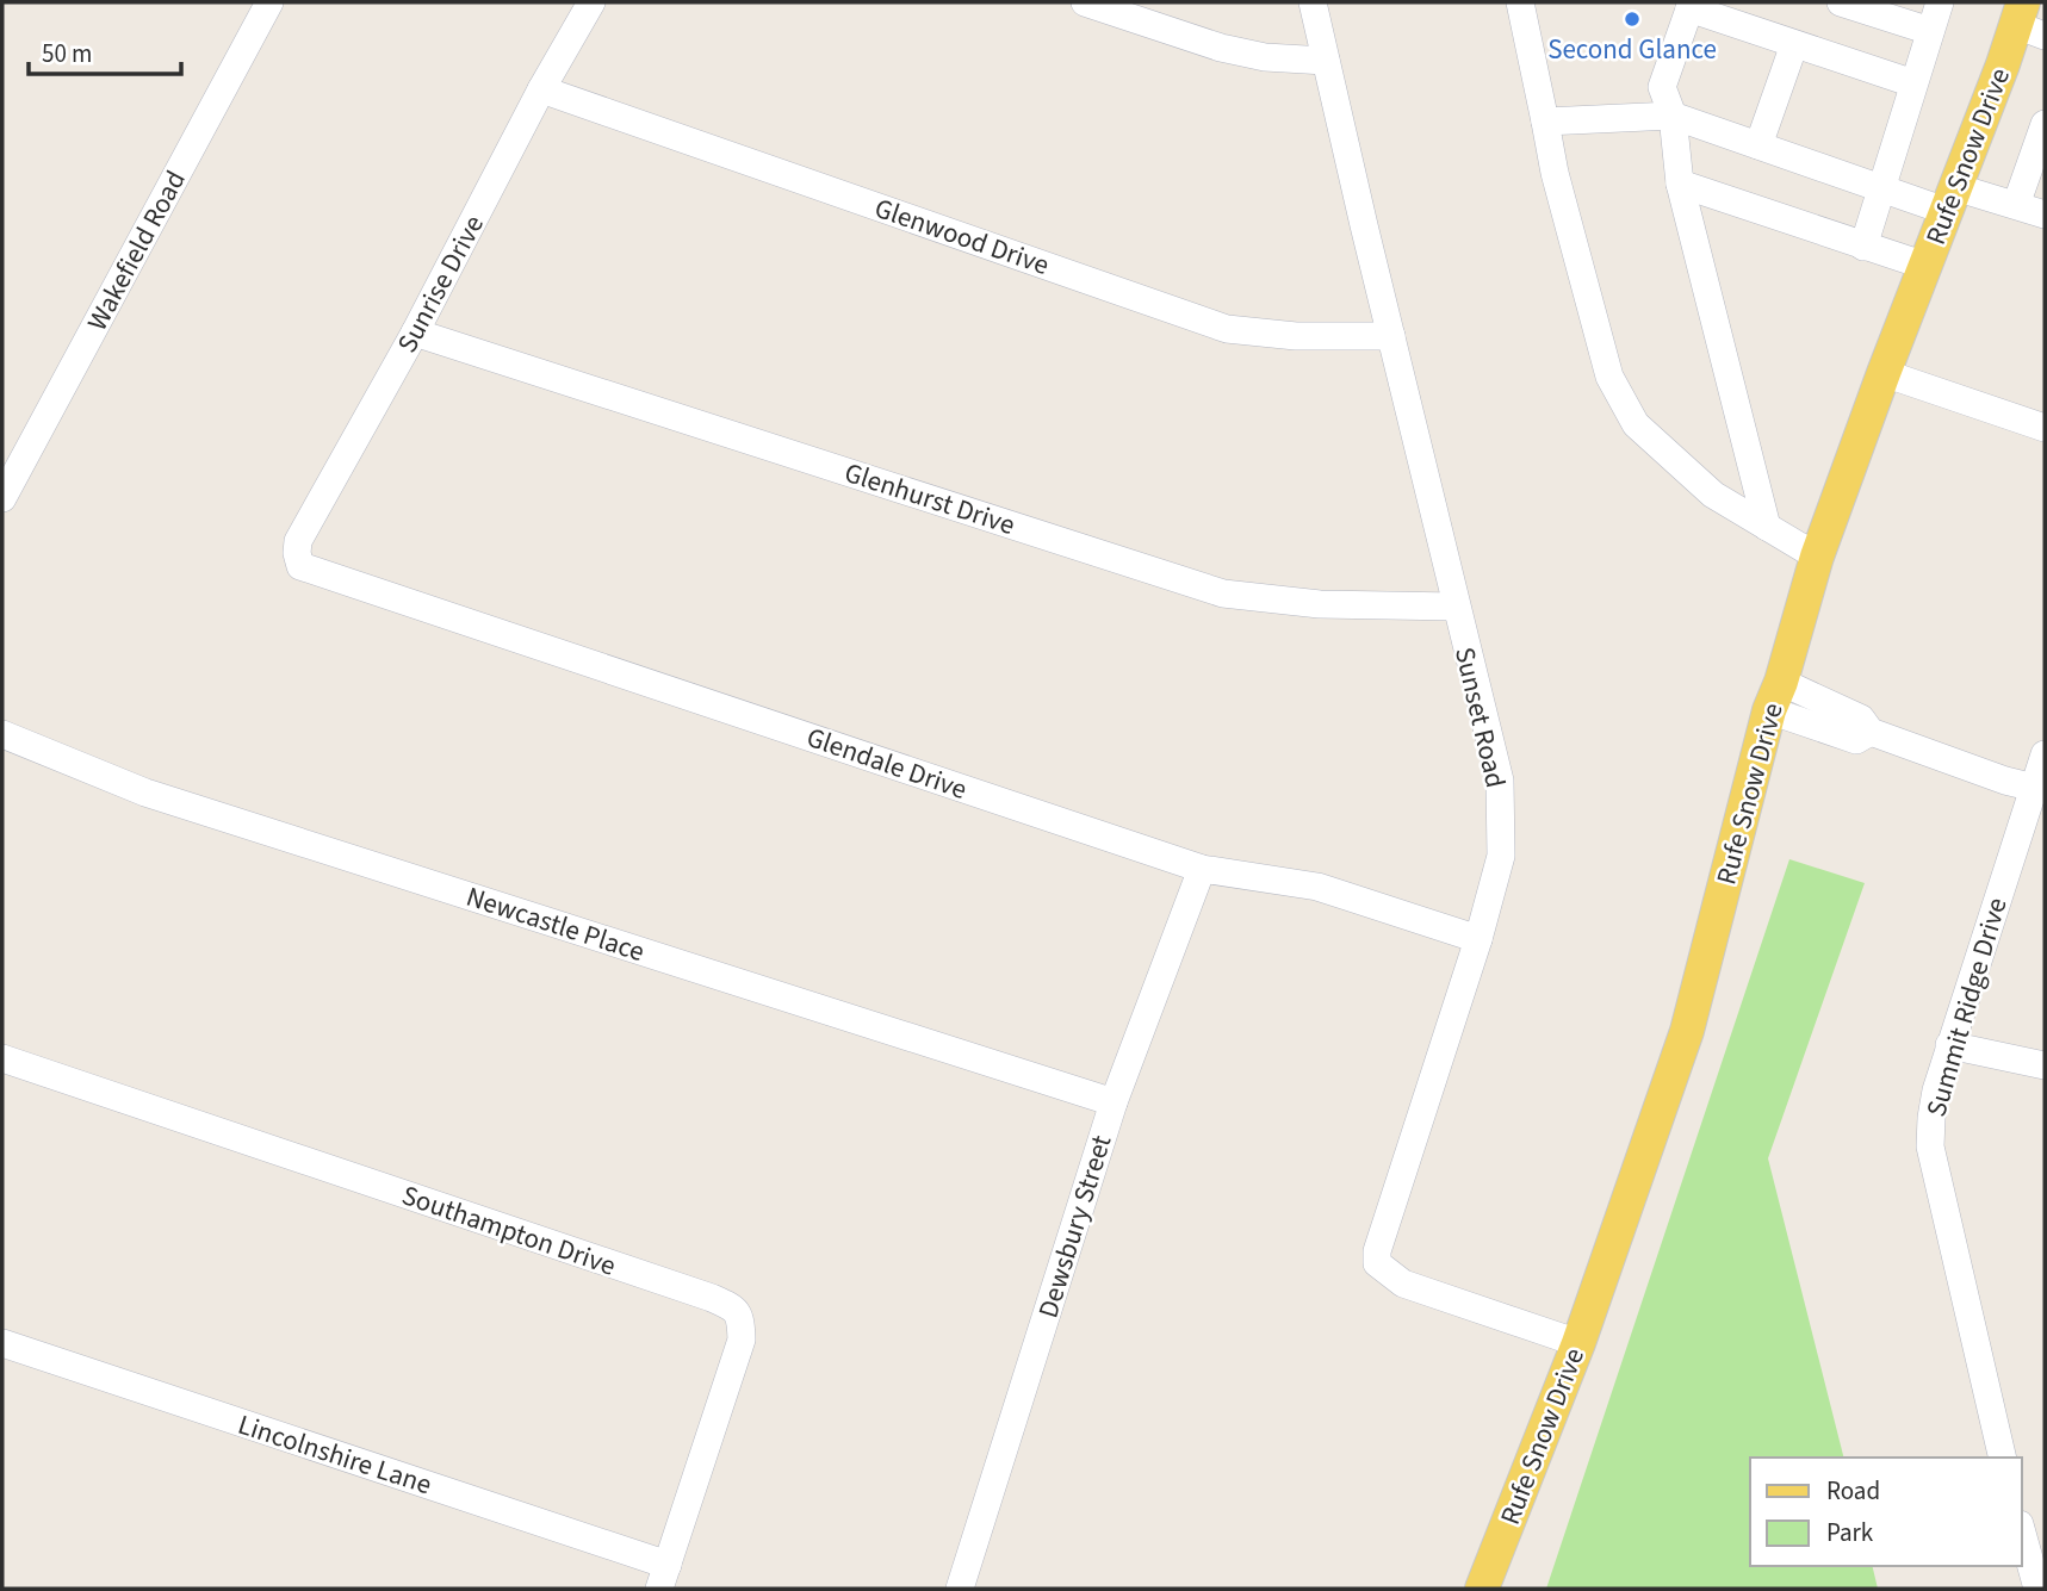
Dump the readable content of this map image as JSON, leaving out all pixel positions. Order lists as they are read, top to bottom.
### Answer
{
  "streets": {
    "main road": ["Rufe Snow Drive"],
    "street": [
      "Glenwood Drive",
      "Wakefield Road",
      "Sunrise Drive",
      "Glenhurst Drive",
      "Sunset Road",
      "Glendale Drive",
      "Newcastle Place",
      "Summit Ridge Drive",
      "Dewsbury Street",
      "Southampton Drive",
      "Lincolnshire Lane"
    ]
  },
  "crossings": [
    ["Rufe Snow Drive", "Sunset Road"],
    ["Glenwood Drive", "Sunrise Drive"],
    ["Glenwood Drive", "Sunset Road"],
    ["Sunrise Drive", "Glenhurst Drive"],
    ["Sunrise Drive", "Glendale Drive"],
    ["Glenhurst Drive", "Sunset Road"],
    ["Sunset Road", "Glendale Drive"],
    ["Glendale Drive", "Dewsbury Street"],
    ["Newcastle Place", "Dewsbury Street"],
    ["Southampton Drive", "Lincolnshire Lane"]
  ],
  "places": ["Second Glance"],
  "legend": ["Road", "Park"],
  "scale_bar": "50 m"
}
